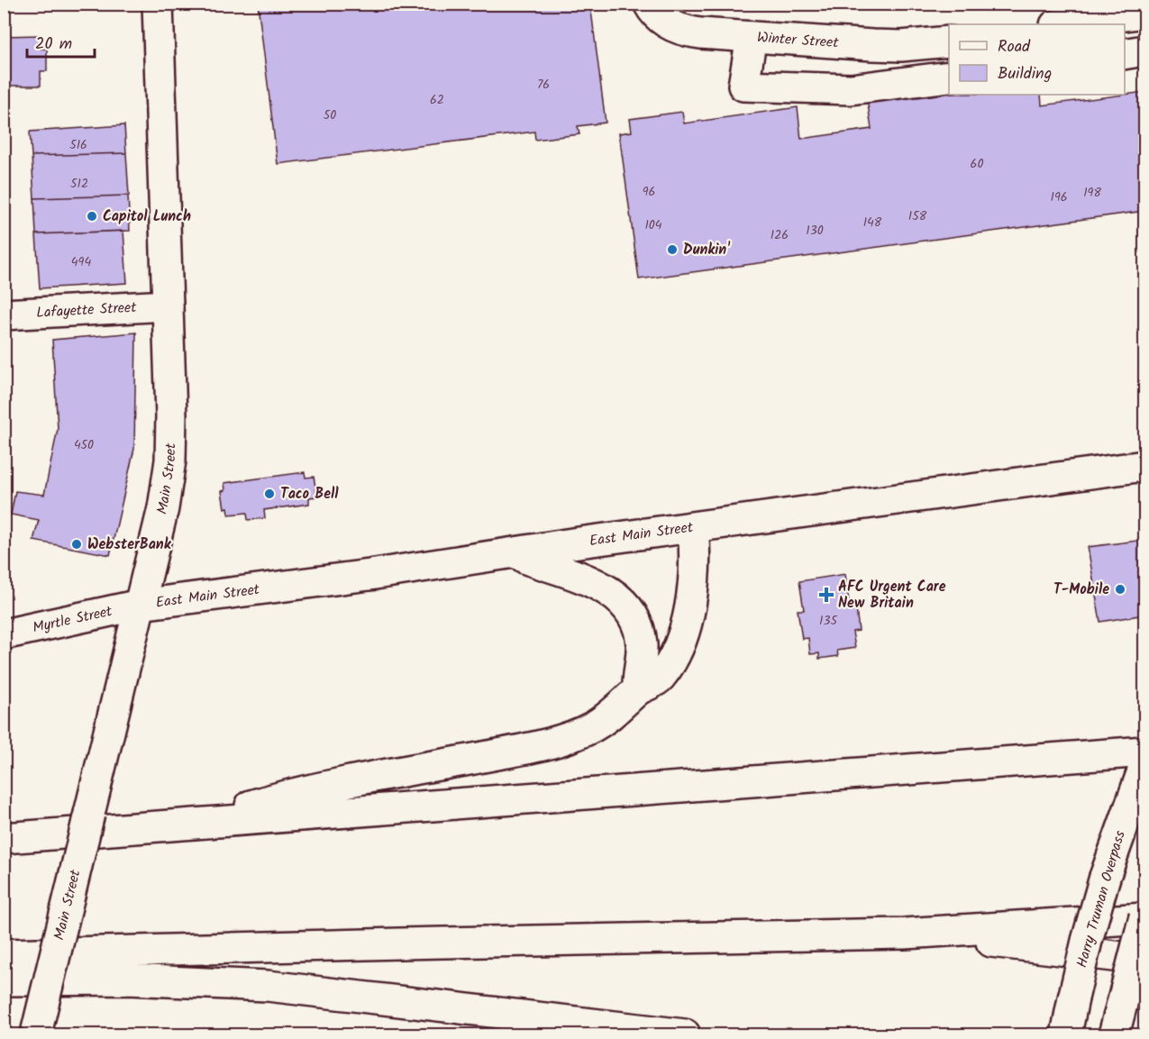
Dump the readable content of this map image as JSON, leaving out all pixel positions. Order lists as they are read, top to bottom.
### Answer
{
  "streets": {
    "main road": [
      "Winter Street",
      "Lafayette Street",
      "Main Street",
      "East Main Street",
      "Myrtle Street",
      "Harry Truman Overpass"
    ]
  },
  "crossings": [
    ["Lafayette Street", "Main Street"],
    ["Main Street", "East Main Street"],
    ["Main Street", "Myrtle Street"],
    ["East Main Street", "Myrtle Street"]
  ],
  "places": {
    "other": [
      "Capitol Lunch",
      "Dunkin'",
      "Taco Bell",
      "WebsterBank",
      "T-Mobile"
    ],
    "health": ["AFC Urgent Care New Britain"]
  },
  "house_numbers": [
    "76",
    "62",
    "50",
    "516",
    "60",
    "512",
    "96",
    "198",
    "196",
    "158",
    "148",
    "104",
    "130",
    "126",
    "494",
    "450",
    "135"
  ],
  "legend": ["Road", "Building"],
  "scale_bar": "20 m"
}
